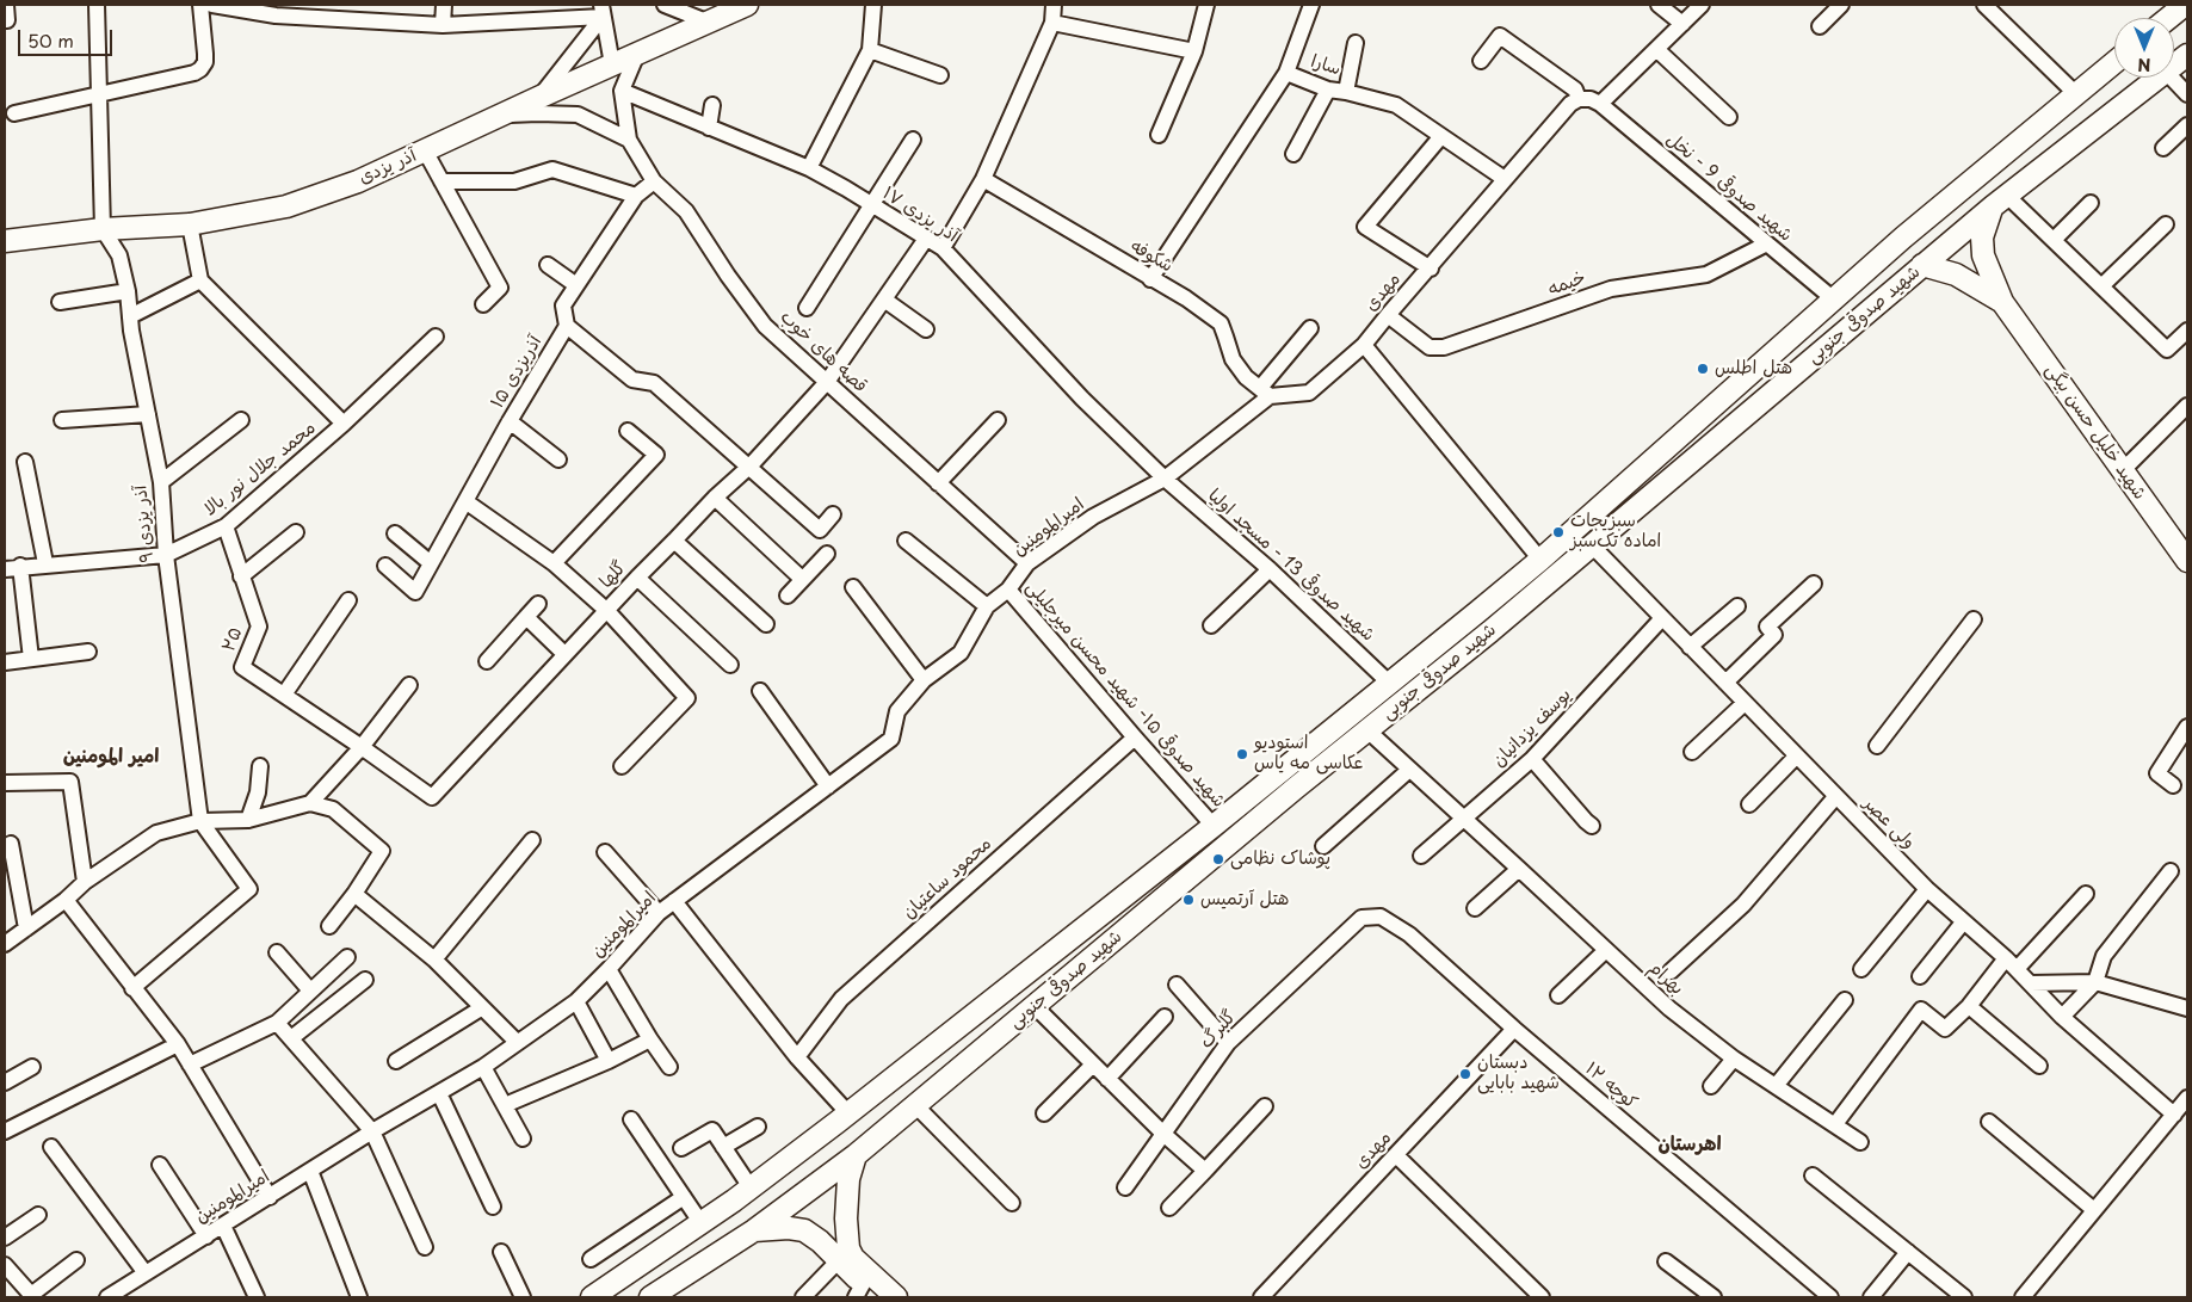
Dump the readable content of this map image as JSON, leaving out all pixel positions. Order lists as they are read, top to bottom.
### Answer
{
  "streets": {
    "main road": ["آذر یزدی", "شهید صدوقی جنوبی", "شهید خلیل حسن بیگی"],
    "street": [
      "سارا",
      "شهید صدوقی 9 - نخل",
      "آذر یزدی ۱۷",
      "شکوفه",
      "خیمه",
      "مهدی",
      "قصه های خوب",
      "۱۵ آذریزدی",
      "محمد جلال نور بالا",
      "آذر یزدی ۹",
      "امیرالمومنین",
      "شهید صدوقی 13 - مسجد اولیا",
      "گلها",
      "۲۵",
      "شهید صدوقی ۱۵- شهید محسن میرجلیلی",
      "یوسف یزدانیان",
      "ولی عصر",
      "محمود ساعتیان",
      "بهرام",
      "گلبرگ",
      "کوچه ۱۲"
    ]
  },
  "crossings": [
    ["سارا", "شکوفه"],
    ["سارا", "مهدی"],
    ["آذر یزدی", "آذر یزدی ۹"],
    ["شهید صدوقی 9 - نخل", "خیمه"],
    ["شهید صدوقی 9 - نخل", "شهید صدوقی جنوبی"],
    ["آذر یزدی ۱۷", "قصه های خوب"],
    ["آذر یزدی ۱۷", "امیرالمومنین"],
    ["آذر یزدی ۱۷", "شهید صدوقی 13 - مسجد اولیا"],
    ["آذر یزدی ۱۷", "گلها"],
    ["شکوفه", "مهدی"],
    ["خیمه", "مهدی"],
    ["مهدی", "کوچه ۱۲"],
    ["شهید صدوقی جنوبی", "شهید صدوقی 13 - مسجد اولیا"],
    ["شهید صدوقی جنوبی", "شهید صدوقی ۱۵- شهید محسن میرجلیلی"],
    ["شهید صدوقی جنوبی", "ولی عصر"],
    ["شهید صدوقی جنوبی", "بهرام"],
    ["قصه های خوب", "۱۵ آذریزدی"],
    ["قصه های خوب", "امیرالمومنین"],
    ["قصه های خوب", "گلها"],
    ["محمد جلال نور بالا", "آذر یزدی ۹"],
    ["محمد جلال نور بالا", "۲۵"],
    ["امیرالمومنین", "شهید صدوقی 13 - مسجد اولیا"],
    ["امیرالمومنین", "شهید صدوقی ۱۵- شهید محسن میرجلیلی"],
    ["گلها", "۲۵"],
    ["شهید صدوقی ۱۵- شهید محسن میرجلیلی", "محمود ساعتیان"],
    ["یوسف یزدانیان", "ولی عصر"],
    ["یوسف یزدانیان", "بهرام"],
    ["گلبرگ", "کوچه ۱۲"]
  ],
  "districts": ["امیر المومنین", "اهرستان"],
  "places": [
    "هتل اطلس",
    "سبزیجات اماده تک‌سبز",
    "استودیو عکاسی مه یاس",
    "پوشاک نظامی",
    "هتل آرتمیس",
    "دبستان شهید بابایی"
  ],
  "scale_bar": "50 m",
  "north": "bottom"
}
